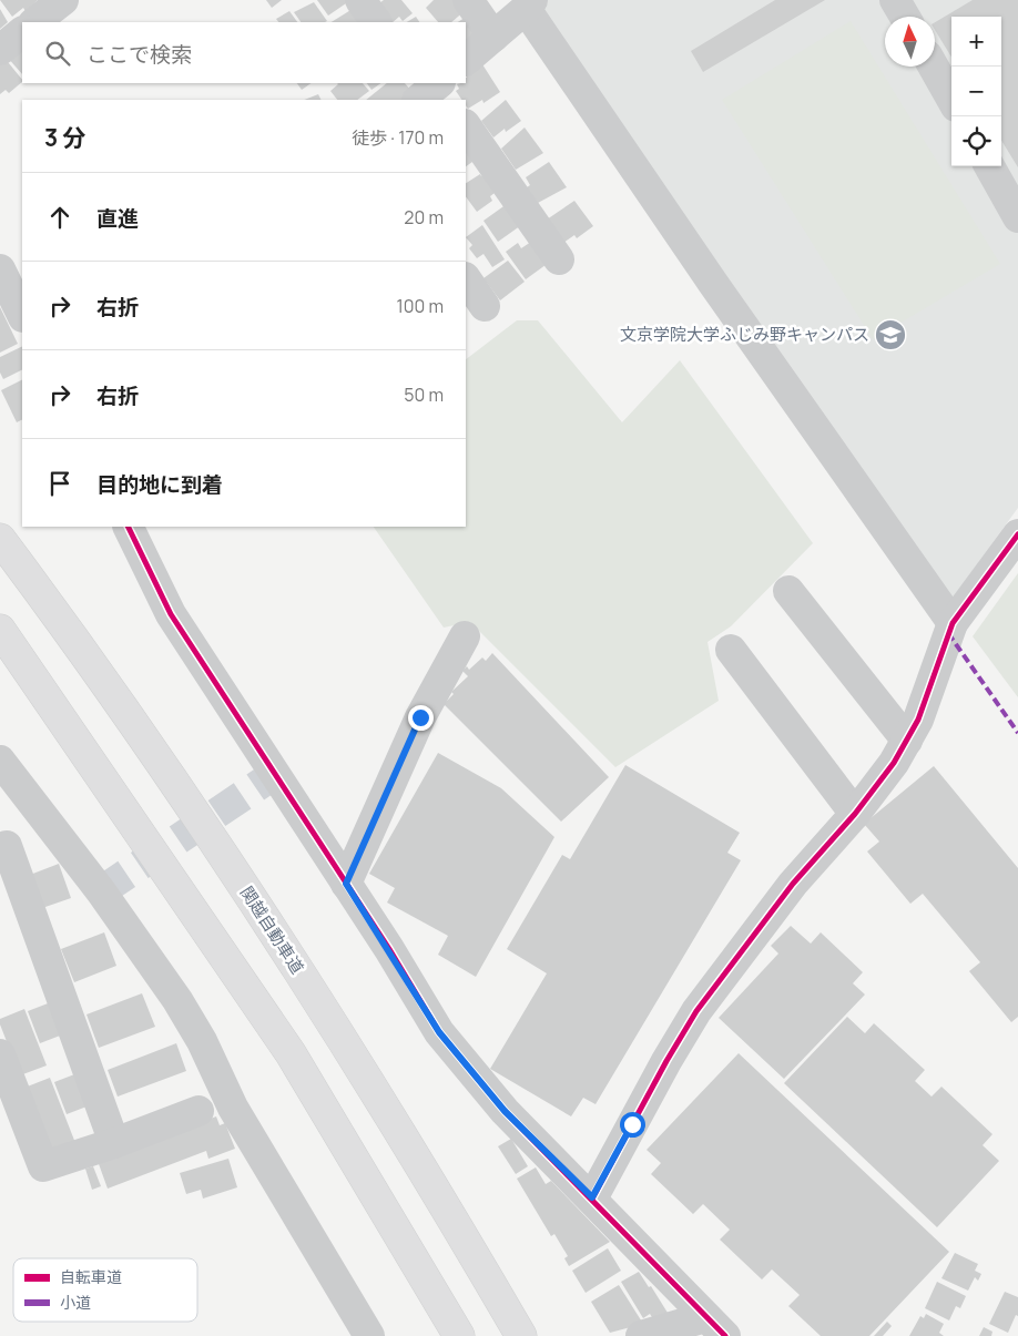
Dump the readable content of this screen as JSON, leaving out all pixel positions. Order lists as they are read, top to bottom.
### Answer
{
  "streets": {
    "highway": ["関越自動車道"]
  },
  "places": {
    "school or university": ["文京学院大学ふじみ野キャンパス"]
  },
  "legend": ["自転車道", "小道"],
  "north": "top",
  "page": {
    "map_buttons": ["+", "−"],
    "search": "ここで検索",
    "heading": ["3 分", "徒歩 · 170 m"],
    "list": [
      ["直進", "20 m"],
      ["右折", "100 m"],
      ["右折", "50 m"],
      "目的地に到着"
    ]
  }
}
